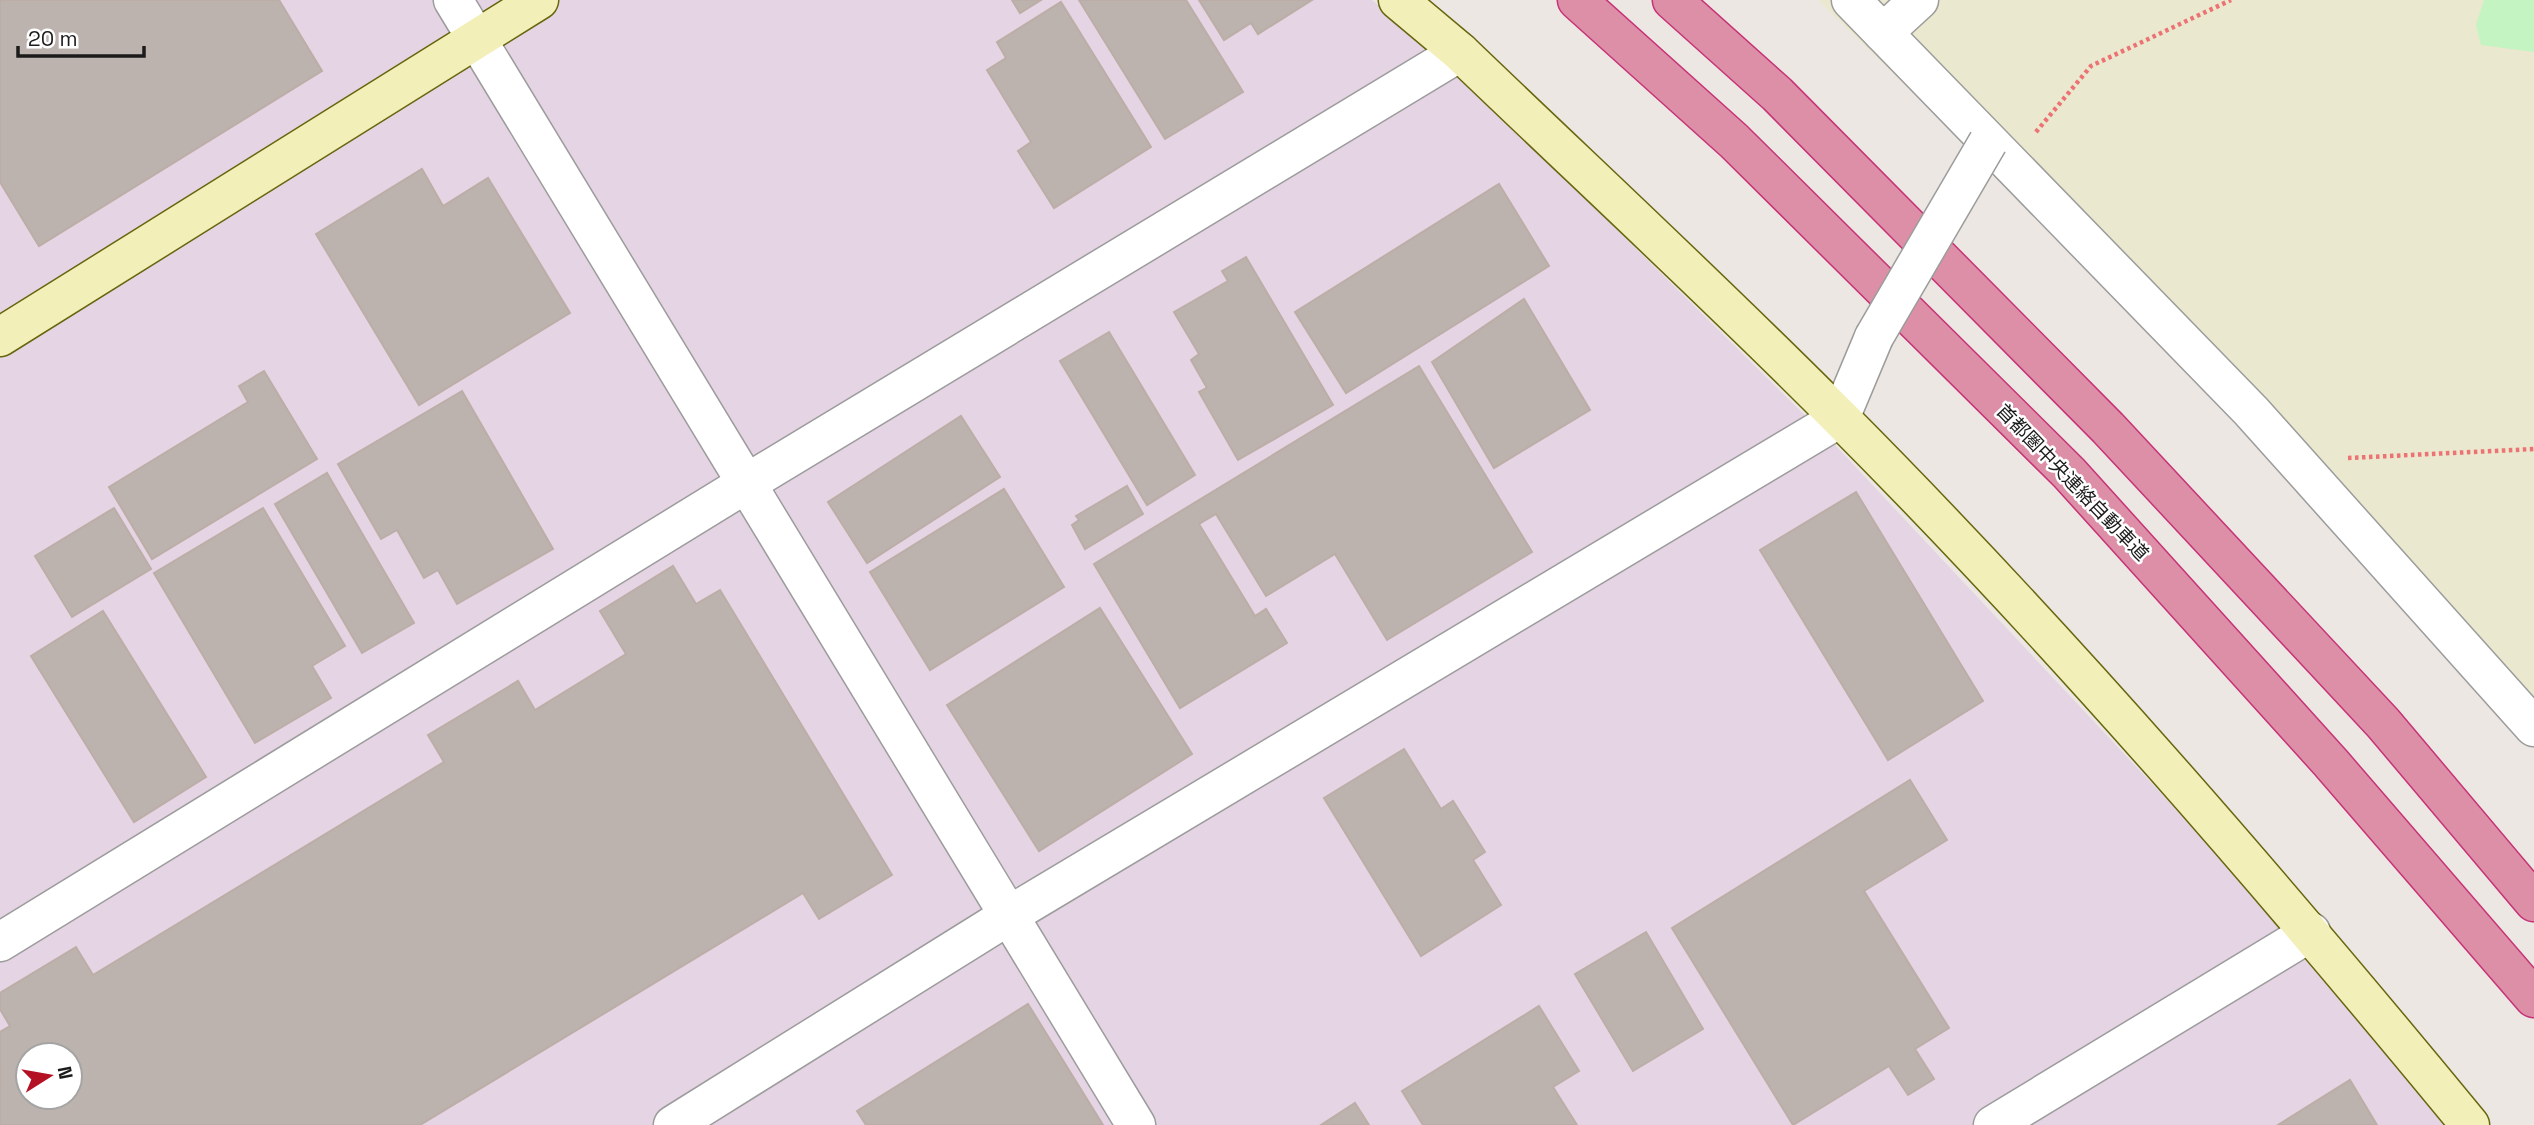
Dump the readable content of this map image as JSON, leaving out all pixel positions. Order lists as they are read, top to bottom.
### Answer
{
  "streets": {
    "highway": ["首都圏中央連絡自動車道"]
  },
  "scale_bar": "20 m",
  "north": "right"
}
